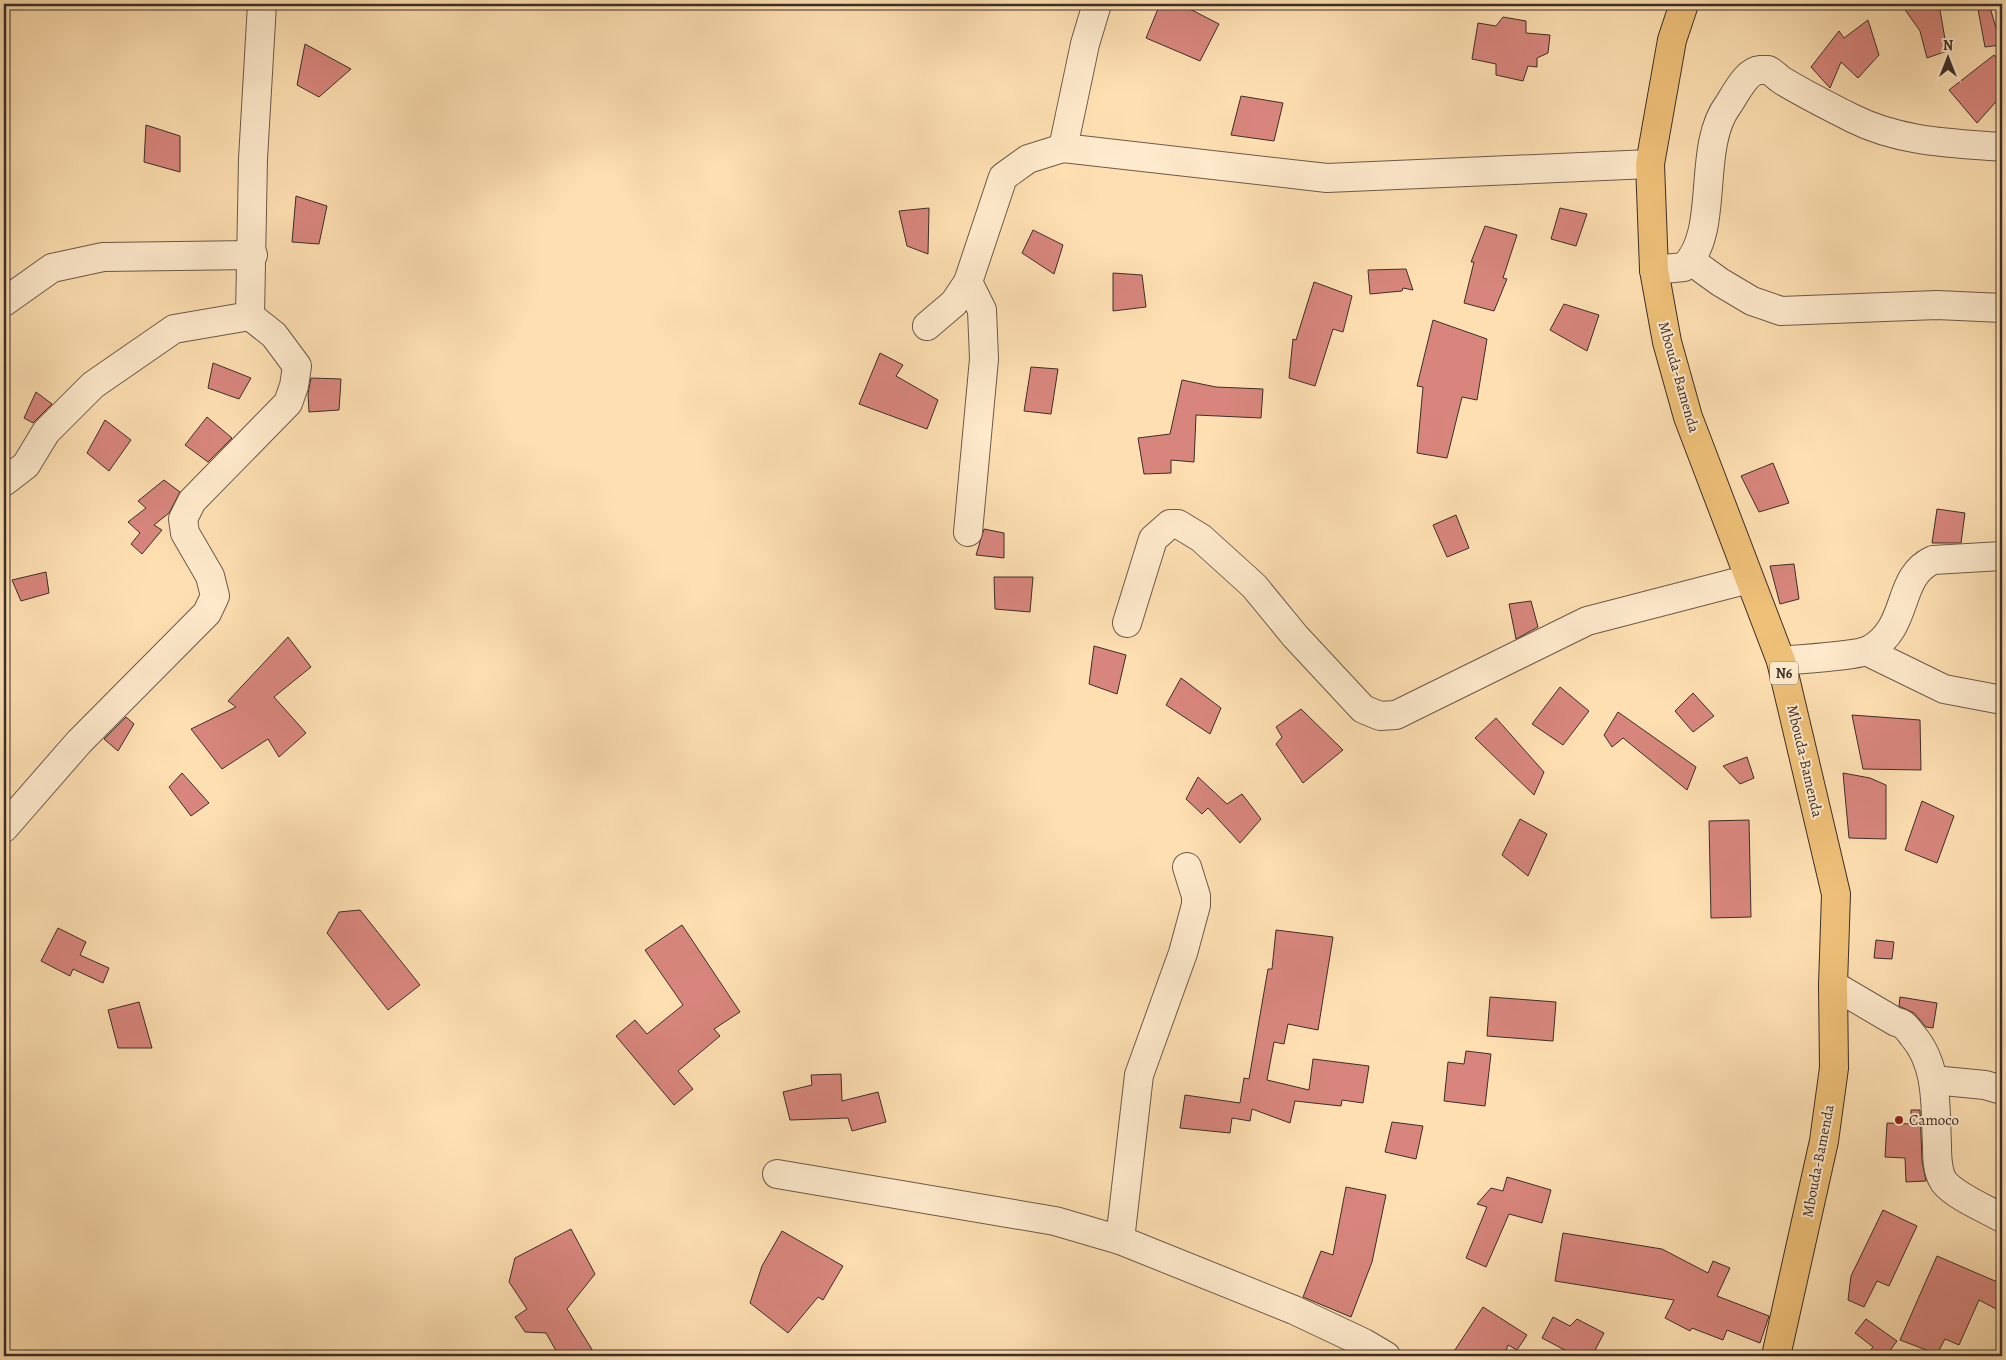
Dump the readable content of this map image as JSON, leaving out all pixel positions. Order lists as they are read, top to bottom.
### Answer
{
  "streets": {
    "highway": ["Mbouda-Bamenda", "N6"]
  },
  "places": ["Camoco"],
  "north": "top"
}
